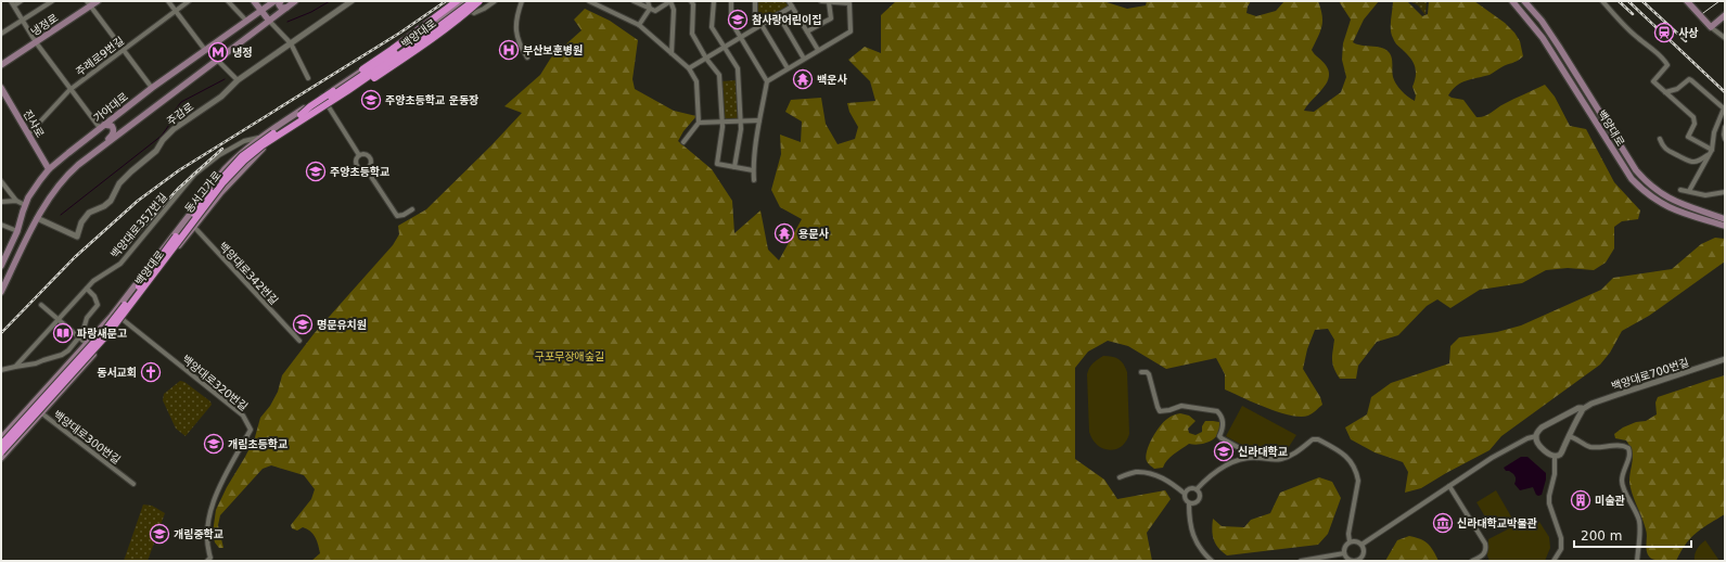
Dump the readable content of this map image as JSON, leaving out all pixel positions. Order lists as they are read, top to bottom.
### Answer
{
  "streets": {
    "highway": ["동서고가로"],
    "main road": [
      "냉정로",
      "백양대로",
      "가야대로",
      "진사로"
    ],
    "street": [
      "주례로9번길",
      "주감로",
      "백양대로357번길",
      "백양대로342번길",
      "백양대로700번길",
      "백양대로320번길",
      "백양대로300번길"
    ]
  },
  "crossings": [
    ["백양대로", "동서고가로"],
    ["백양대로", "백양대로357번길"],
    ["백양대로", "백양대로342번길"],
    ["백양대로", "백양대로320번길"],
    ["백양대로", "백양대로300번길"],
    ["주례로9번길", "진사로"],
    ["가야대로", "진사로"]
  ],
  "parks": ["구포무장애숲길"],
  "places": {
    "school or university": [
      "참사랑어린이집",
      "주양초등학교 운동장",
      "주양초등학교",
      "명문유치원",
      "개림초등학교",
      "신라대학교",
      "개림중학교"
    ],
    "station": ["사상"],
    "hospital": ["부산보훈병원"],
    "metro station": ["냉정"],
    "temple": ["백운사", "용문사"],
    "library": ["파랑새문고"],
    "church": ["동서교회"],
    "building": ["미술관"],
    "museum": ["신라대학교박물관"]
  },
  "scale_bar": "200 m"
}
